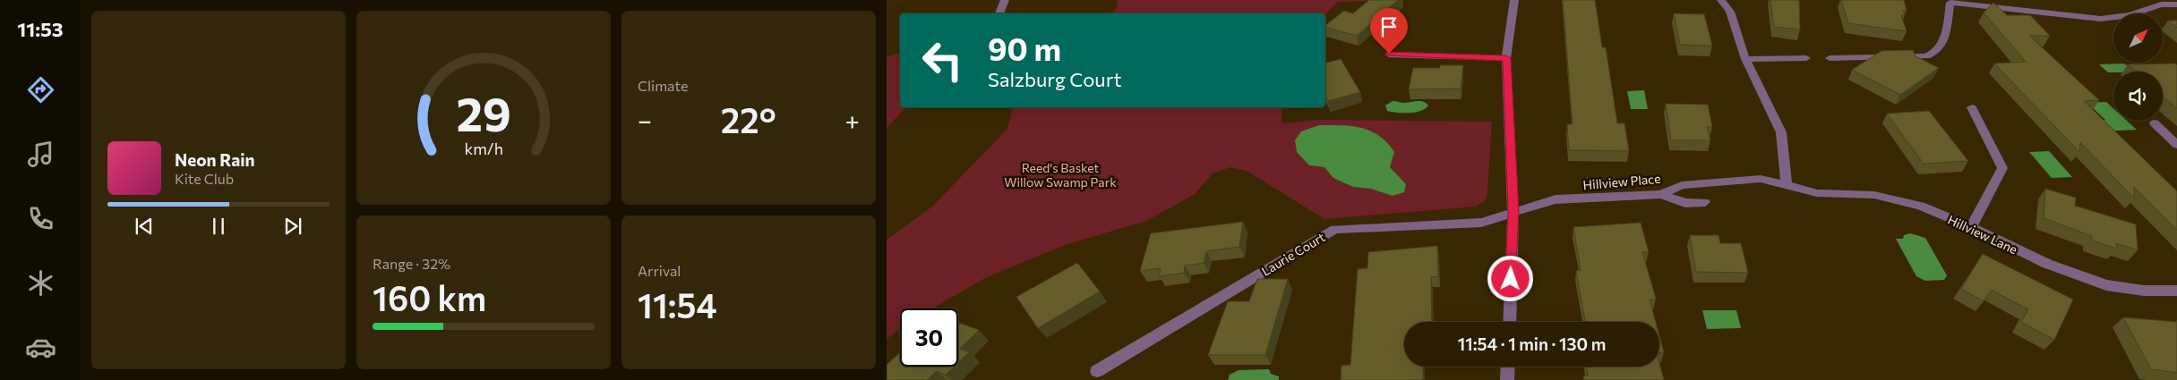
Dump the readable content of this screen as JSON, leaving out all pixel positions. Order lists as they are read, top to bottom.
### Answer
{
  "streets": {
    "street": ["Hillview Place", "Hillview Lane", "Laurie Court"]
  },
  "crossings": [
    ["Hillview Place", "Hillview Lane"],
    ["Hillview Place", "Laurie Court"]
  ],
  "parks": ["Reed's Basket Willow Swamp Park"],
  "north": "top right",
  "page": {
    "tabs": "11:53",
    "tile": [
      "Climate",
      ["Range · 32%", "160 km"],
      ["Arrival", "11:54"]
    ],
    "turn": ["90 m", "Salzburg Court"],
    "heat": ["−", "22°", "+"],
    "song": ["Neon Rain", "Kite Club"],
    "limit": "30",
    "trip": "11:54 · 1 min · 130 m",
    "gauge": ["29", "km/h"]
  }
}
